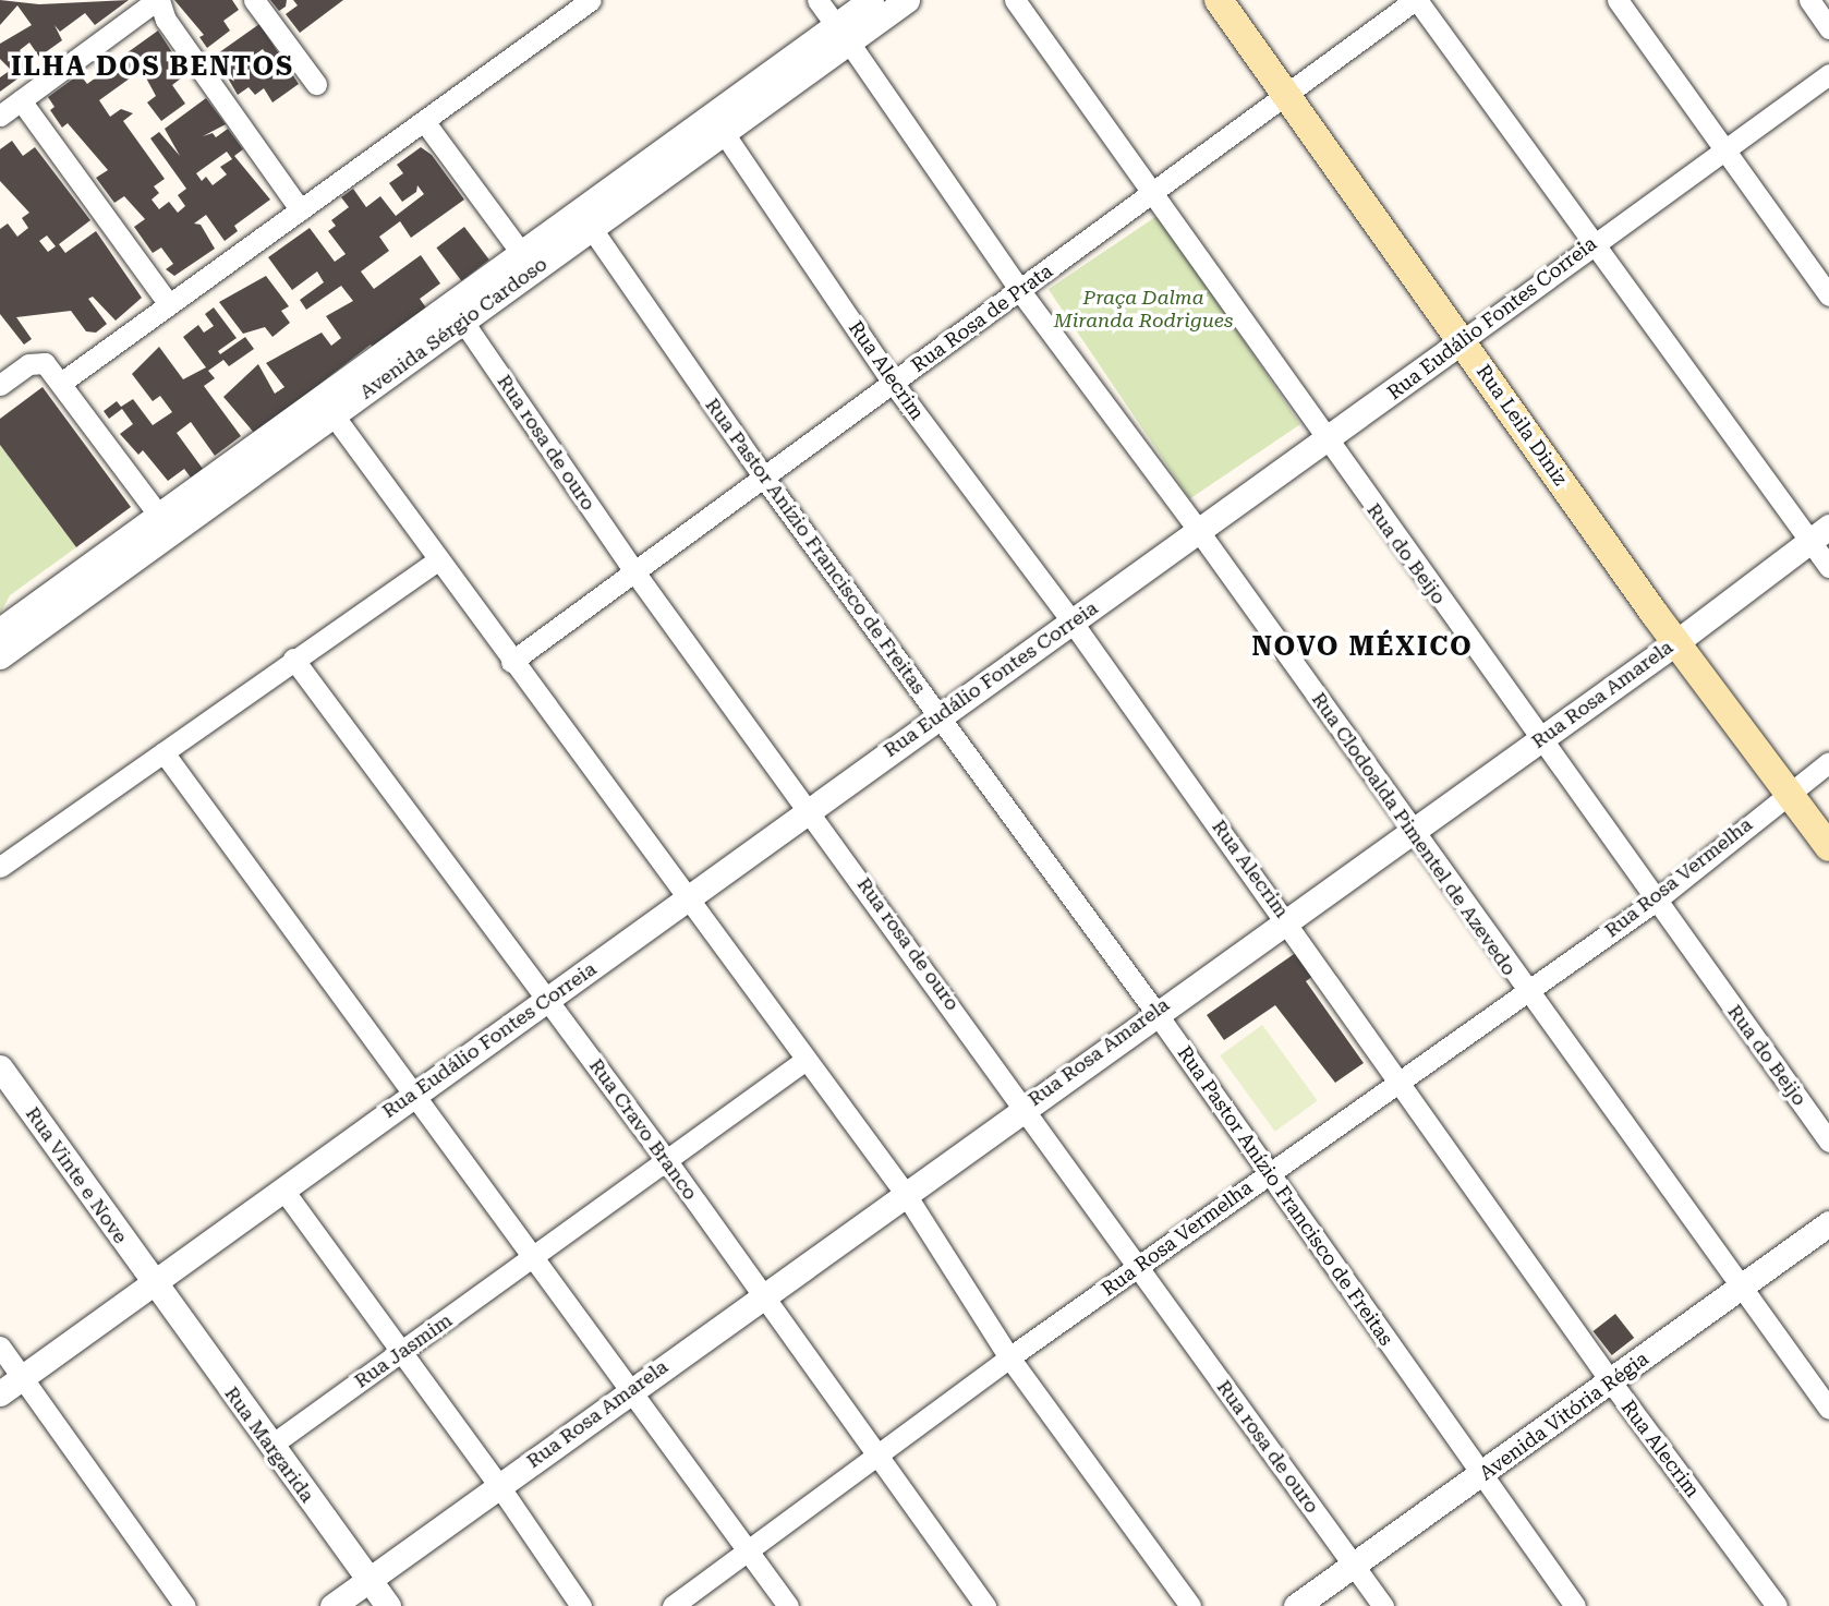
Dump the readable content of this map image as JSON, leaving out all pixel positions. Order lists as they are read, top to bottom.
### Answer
{
  "streets": {
    "main road": ["Rua Leila Diniz"],
    "street": [
      "Rua Rosa de Prata",
      "Rua Eudálio Fontes Correia",
      "Avenida Sérgio Cardoso",
      "Rua Alecrim",
      "Rua rosa de ouro",
      "Rua Pastor Anízio Francisco de Freitas",
      "Rua do Beijo",
      "Rua Rosa Amarela",
      "Rua Clodoalda Pimentel de Azevedo",
      "Rua Rosa Vermelha",
      "Rua Cravo Branco",
      "Rua Vinte e Nove",
      "Rua Jasmim",
      "Avenida Vitória Régia",
      "Rua Margarida"
    ]
  },
  "crossings": [
    ["Rua Rosa de Prata", "Rua Alecrim"],
    ["Rua Rosa de Prata", "Rua Leila Diniz"],
    ["Rua Rosa de Prata", "Rua rosa de ouro"],
    ["Rua Rosa de Prata", "Rua Pastor Anízio Francisco de Freitas"],
    ["Rua Rosa de Prata", "Rua do Beijo"],
    ["Rua Rosa de Prata", "Rua Clodoalda Pimentel de Azevedo"],
    ["Rua Eudálio Fontes Correia", "Rua Alecrim"],
    ["Rua Eudálio Fontes Correia", "Rua Leila Diniz"],
    ["Rua Eudálio Fontes Correia", "Rua rosa de ouro"],
    ["Rua Eudálio Fontes Correia", "Rua Pastor Anízio Francisco de Freitas"],
    ["Rua Eudálio Fontes Correia", "Rua do Beijo"],
    ["Rua Eudálio Fontes Correia", "Rua Clodoalda Pimentel de Azevedo"],
    ["Rua Eudálio Fontes Correia", "Rua Cravo Branco"],
    ["Rua Eudálio Fontes Correia", "Rua Vinte e Nove"],
    ["Rua Eudálio Fontes Correia", "Rua Margarida"],
    ["Avenida Sérgio Cardoso", "Rua Alecrim"],
    ["Avenida Sérgio Cardoso", "Rua rosa de ouro"],
    ["Avenida Sérgio Cardoso", "Rua Pastor Anízio Francisco de Freitas"],
    ["Avenida Sérgio Cardoso", "Rua Clodoalda Pimentel de Azevedo"],
    ["Rua Alecrim", "Rua Rosa Amarela"],
    ["Rua Alecrim", "Rua Rosa Vermelha"],
    ["Rua Alecrim", "Avenida Vitória Régia"],
    ["Rua Leila Diniz", "Rua Rosa Amarela"],
    ["Rua Leila Diniz", "Rua Rosa Vermelha"],
    ["Rua rosa de ouro", "Rua Rosa Amarela"],
    ["Rua rosa de ouro", "Rua Rosa Vermelha"],
    ["Rua rosa de ouro", "Avenida Vitória Régia"],
    ["Rua Pastor Anízio Francisco de Freitas", "Rua Rosa Amarela"],
    ["Rua Pastor Anízio Francisco de Freitas", "Rua Rosa Vermelha"],
    ["Rua Pastor Anízio Francisco de Freitas", "Avenida Vitória Régia"],
    ["Rua do Beijo", "Rua Rosa Amarela"],
    ["Rua do Beijo", "Rua Rosa Vermelha"],
    ["Rua Rosa Amarela", "Rua Clodoalda Pimentel de Azevedo"],
    ["Rua Rosa Amarela", "Rua Cravo Branco"],
    ["Rua Rosa Amarela", "Rua Margarida"],
    ["Rua Clodoalda Pimentel de Azevedo", "Rua Rosa Vermelha"],
    ["Rua Clodoalda Pimentel de Azevedo", "Avenida Vitória Régia"],
    ["Rua Rosa Vermelha", "Rua Cravo Branco"],
    ["Rua Cravo Branco", "Rua Jasmim"],
    ["Rua Vinte e Nove", "Rua Margarida"],
    ["Rua Jasmim", "Rua Margarida"]
  ],
  "districts": ["ILHA DOS BENTOS", "NOVO MÉXICO"],
  "parks": ["Praça Dalma Miranda Rodrigues"]
}
